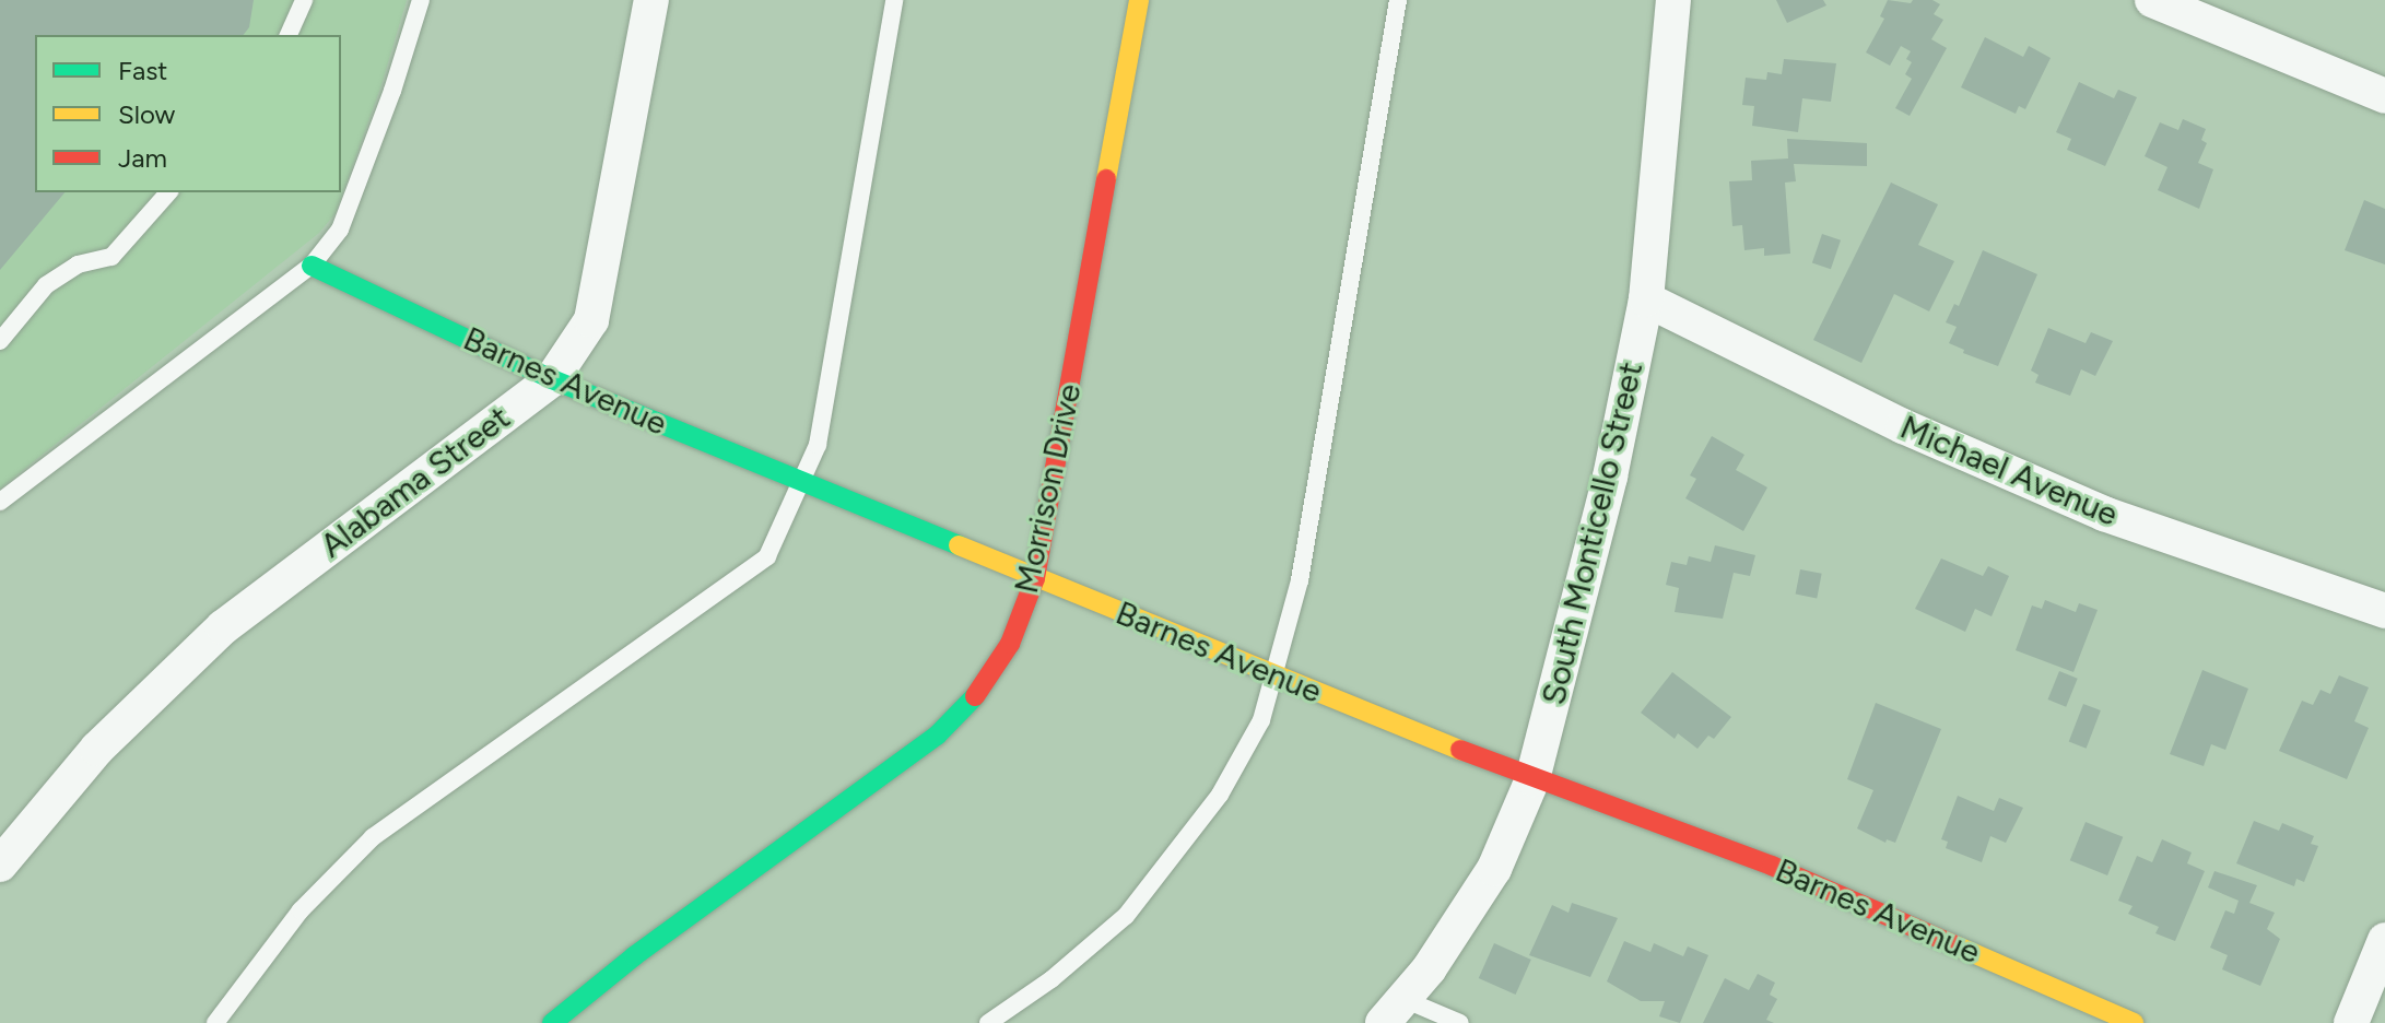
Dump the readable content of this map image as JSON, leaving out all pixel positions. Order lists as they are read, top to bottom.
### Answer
{
  "streets": {
    "street": [
      "Barnes Avenue",
      "Michael Avenue",
      "Alabama Street",
      "Morrison Drive",
      "South Monticello Street"
    ]
  },
  "crossings": [
    ["Barnes Avenue", "Alabama Street"],
    ["Barnes Avenue", "Morrison Drive"],
    ["Barnes Avenue", "South Monticello Street"],
    ["Michael Avenue", "South Monticello Street"]
  ],
  "legend": ["Fast", "Slow", "Jam"]
}
